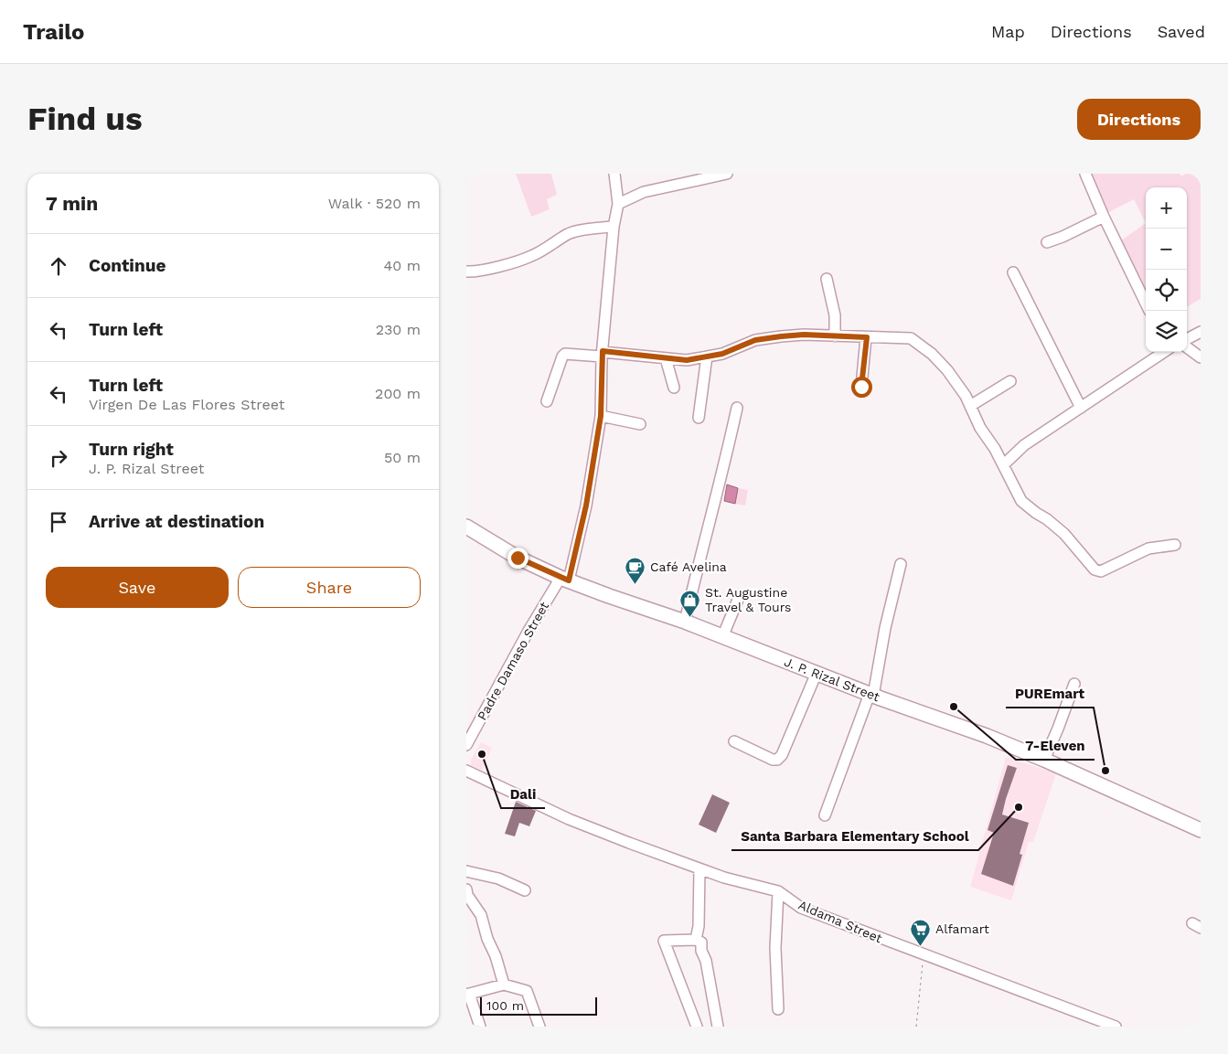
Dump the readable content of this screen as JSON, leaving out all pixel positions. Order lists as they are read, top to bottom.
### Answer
{
  "streets": {
    "main road": ["J. P. Rizal Street"],
    "street": ["Padre Damaso Street", "Aldama Street"]
  },
  "crossings": [
    ["Padre Damaso Street", "J. P. Rizal Street"]
  ],
  "places": {
    "cafe": ["Café Avelina"],
    "shop": ["St. Augustine Travel & Tours"],
    "other": [
      "7-Eleven",
      "Dali",
      "PUREmart",
      "Santa Barbara Elementary School"
    ],
    "supermarket": ["Alfamart"]
  },
  "scale_bar": "100 m",
  "page": {
    "header": "Trailo",
    "nav": ["Map", "Directions", "Saved"],
    "buttons": [
      "Directions",
      ["Save", "Share"]
    ],
    "title": "Find us",
    "heading": ["7 min", "Walk · 520 m"],
    "map_buttons": ["+", "−"],
    "list": [
      ["Continue", "40 m"],
      ["Turn left", "230 m"],
      ["Turn left", "Virgen De Las Flores Street", "200 m"],
      ["Turn right", "J. P. Rizal Street", "50 m"],
      "Arrive at destination"
    ],
    "scale": "100 m"
  }
}
